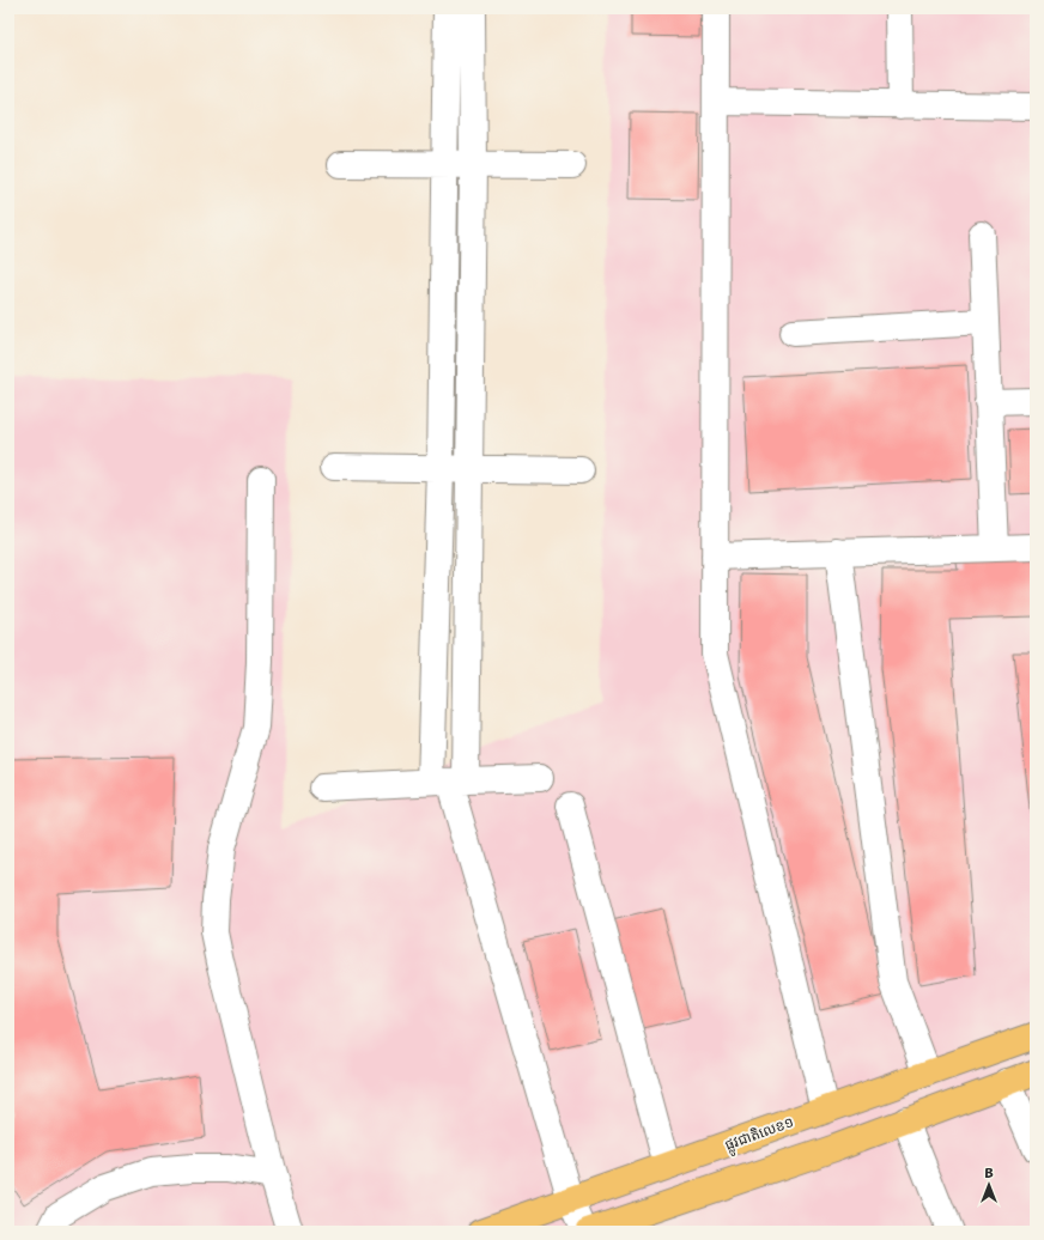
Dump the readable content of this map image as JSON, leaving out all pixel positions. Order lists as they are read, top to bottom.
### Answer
{
  "streets": {
    "highway": ["ផ្លូវជាតិលេខ១"]
  },
  "north": "top"
}
